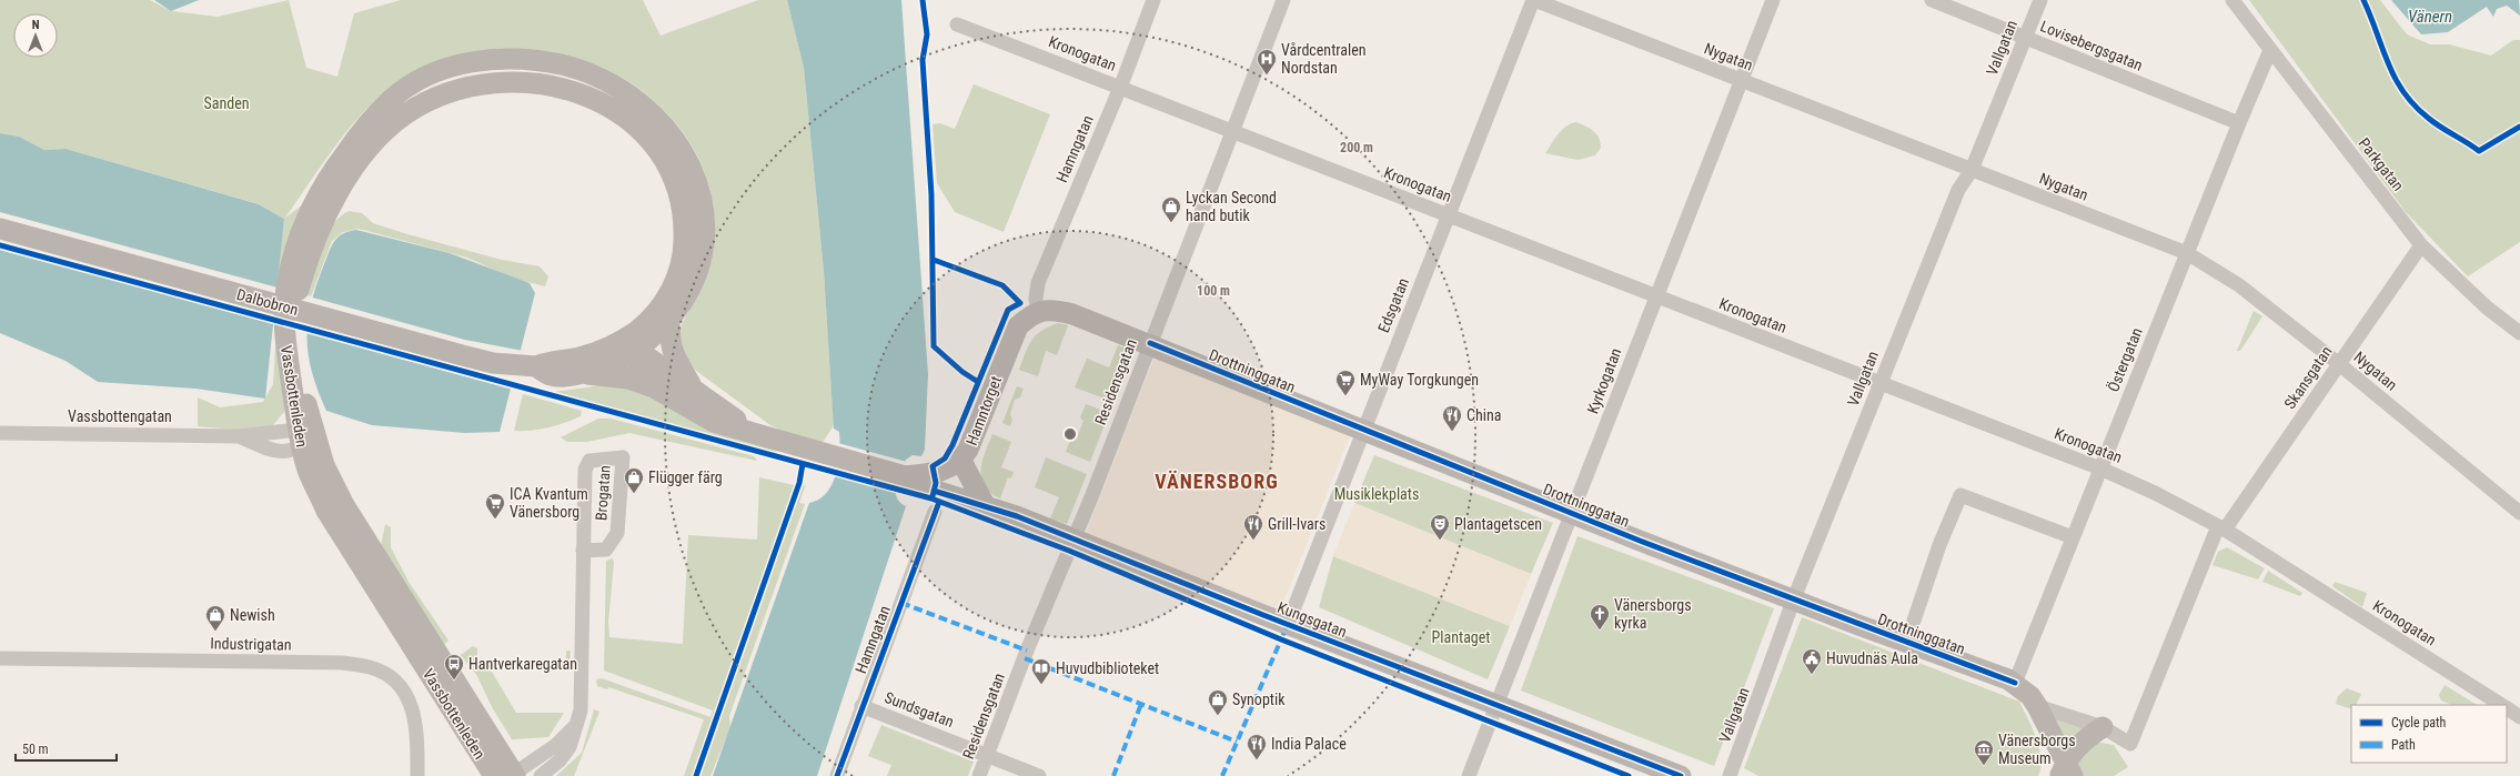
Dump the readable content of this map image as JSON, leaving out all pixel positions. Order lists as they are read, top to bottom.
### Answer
{
  "streets": {
    "street": [
      "Lovisebergsgatan",
      "Vallgatan",
      "Kronogatan",
      "Nygatan",
      "Hamngatan",
      "Parkgatan",
      "Dalbobron",
      "Edsgatan",
      "Östergatan",
      "Drottninggatan",
      "Skansgatan",
      "Kyrkogatan",
      "Residensgatan",
      "Vassbottenleden",
      "Hamntorget",
      "Vassbottengatan",
      "Brogatan",
      "Kungsgatan",
      "Industrigatan",
      "Sundsgatan"
    ]
  },
  "crossings": [
    ["Lovisebergsgatan", "Vallgatan"],
    ["Lovisebergsgatan", "Östergatan"],
    ["Vallgatan", "Kronogatan"],
    ["Vallgatan", "Nygatan"],
    ["Vallgatan", "Drottninggatan"],
    ["Kronogatan", "Hamngatan"],
    ["Kronogatan", "Edsgatan"],
    ["Kronogatan", "Östergatan"],
    ["Kronogatan", "Skansgatan"],
    ["Kronogatan", "Kyrkogatan"],
    ["Kronogatan", "Residensgatan"],
    ["Nygatan", "Edsgatan"],
    ["Nygatan", "Östergatan"],
    ["Nygatan", "Skansgatan"],
    ["Nygatan", "Kyrkogatan"],
    ["Hamngatan", "Drottninggatan"],
    ["Hamngatan", "Hamntorget"],
    ["Hamngatan", "Sundsgatan"],
    ["Parkgatan", "Östergatan"],
    ["Parkgatan", "Skansgatan"],
    ["Edsgatan", "Drottninggatan"],
    ["Edsgatan", "Kungsgatan"],
    ["Östergatan", "Drottninggatan"],
    ["Drottninggatan", "Kyrkogatan"],
    ["Drottninggatan", "Residensgatan"],
    ["Drottninggatan", "Hamntorget"],
    ["Kyrkogatan", "Kungsgatan"],
    ["Residensgatan", "Kungsgatan"],
    ["Residensgatan", "Sundsgatan"],
    ["Vassbottenleden", "Vassbottengatan"],
    ["Hamntorget", "Kungsgatan"]
  ],
  "districts": ["VÄNERSBORG"],
  "water": ["Vänern"],
  "parks": ["Sanden", "Musiklekplats", "Plantaget"],
  "places": {
    "hospital": ["Vårdcentralen Nordstan"],
    "shop": [
      "Lyckan Second hand butik",
      "Flügger färg",
      "Newish",
      "Synoptik"
    ],
    "supermarket": ["MyWay Torgkungen", "ICA Kvantum Vänersborg"],
    "restaurant": ["China", "Grill-Ivars", "India Palace"],
    "theatre": ["Plantagetscen"],
    "church": ["Vänersborgs kyrka"],
    "public building": ["Huvudnäs Aula"],
    "bus stop": ["Hantverkaregatan"],
    "library": ["Huvudbiblioteket"],
    "museum": ["Vänersborgs Museum"]
  },
  "legend": ["Cycle path", "Path"],
  "scale_bar": "50 m",
  "north": "top",
  "rings": ["200 m", "100 m"]
}
